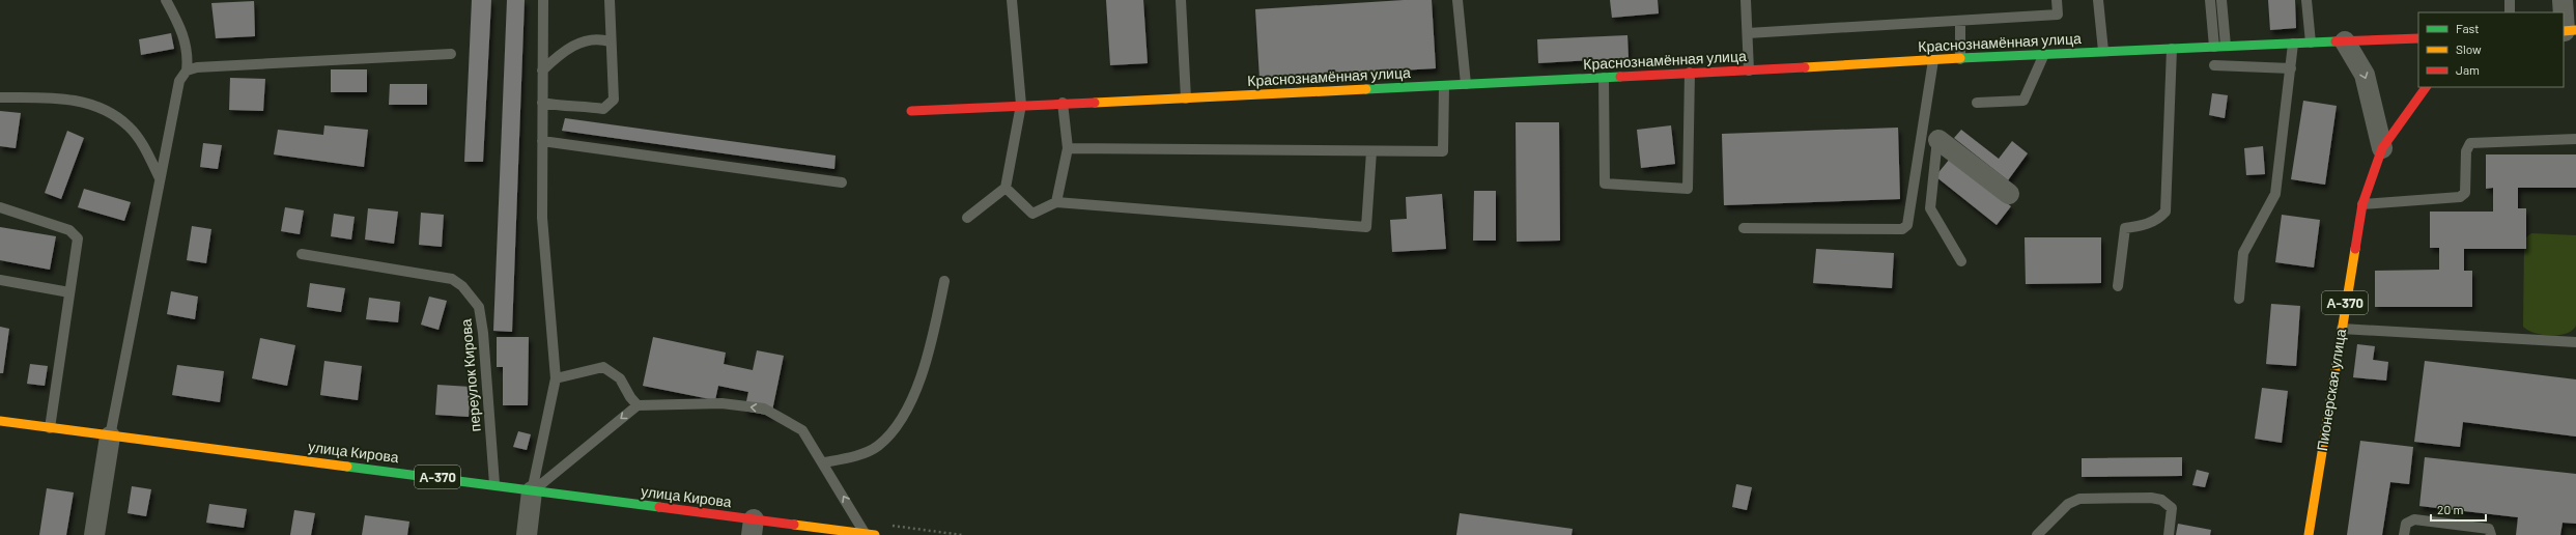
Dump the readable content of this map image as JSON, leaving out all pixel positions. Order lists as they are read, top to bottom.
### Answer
{
  "streets": {
    "main road": [
      "Краснознамённая улица",
      "А-370",
      "Пионерская улица",
      "улица Кирова"
    ],
    "lane": ["переулок Кирова"]
  },
  "crossings": [
    ["переулок Кирова", "улица Кирова"]
  ],
  "legend": ["Fast", "Slow", "Jam"],
  "scale_bar": "20 m"
}
